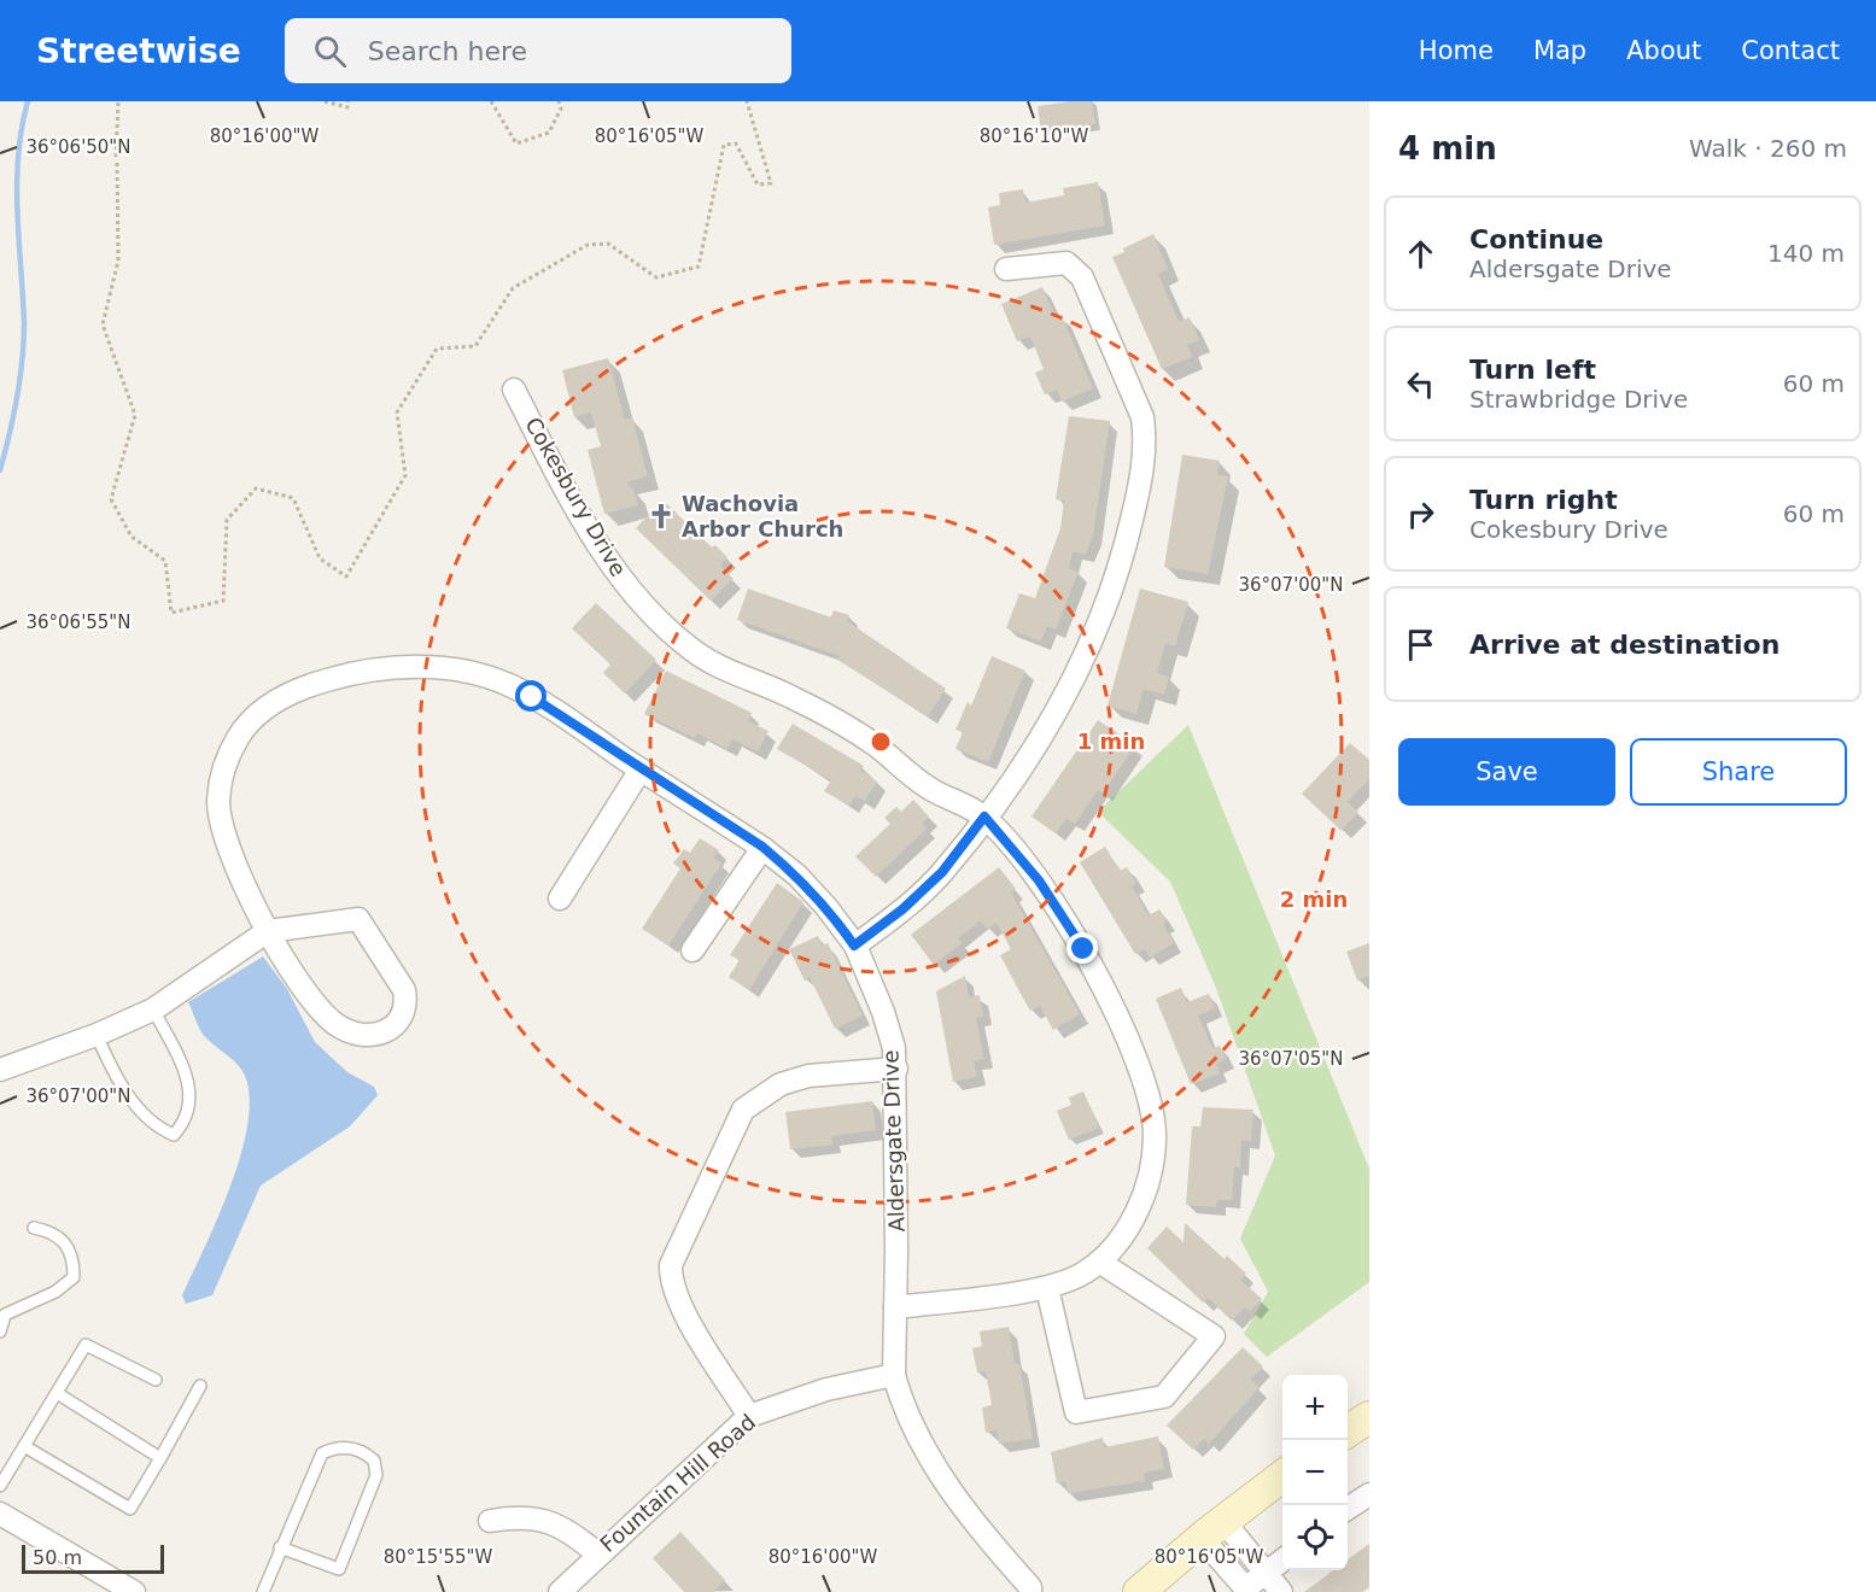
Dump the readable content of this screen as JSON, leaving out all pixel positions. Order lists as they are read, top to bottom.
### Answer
{
  "streets": {
    "street": ["Cokesbury Drive", "Aldersgate Drive", "Fountain Hill Road"]
  },
  "crossings": [
    ["Cokesbury Drive", "Aldersgate Drive"],
    ["Aldersgate Drive", "Fountain Hill Road"]
  ],
  "places": {
    "church": ["Wachovia Arbor Church"]
  },
  "scale_bar": "50 m",
  "page": {
    "header": "Streetwise",
    "search": "Search here",
    "nav": [
      "Home",
      "Map",
      "About",
      "Contact"
    ],
    "heading": ["4 min", "Walk · 260 m"],
    "list": [
      ["Continue", "Aldersgate Drive", "140 m"],
      ["Turn left", "Strawbridge Drive", "60 m"],
      ["Turn right", "Cokesbury Drive", "60 m"],
      "Arrive at destination"
    ],
    "buttons": ["Save", "Share"],
    "map_buttons": ["+", "−"],
    "scale": "50 m"
  },
  "coordinates": [
    "80°16'00\"W",
    "80°16'05\"W",
    "80°16'10\"W",
    "36°06'50\"N",
    "36°07'00\"N",
    "36°06'55\"N",
    "36°07'05\"N",
    "80°15'55\"W"
  ],
  "rings": ["1 min", "2 min"]
}
